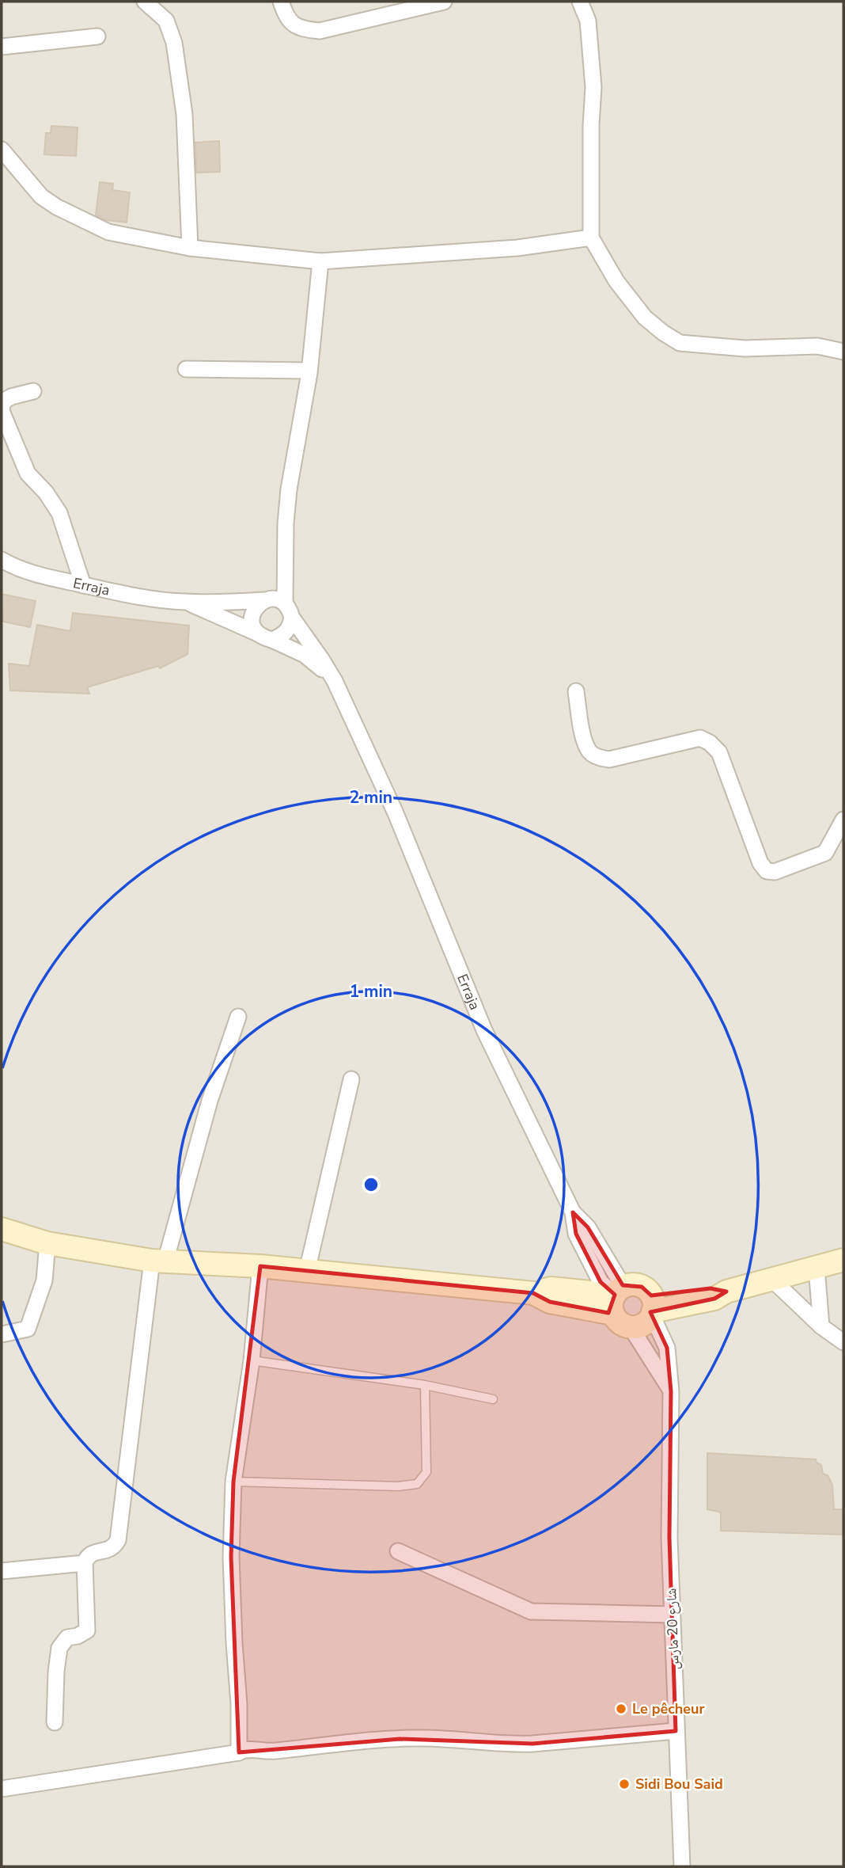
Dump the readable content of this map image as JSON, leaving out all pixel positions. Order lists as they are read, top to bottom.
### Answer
{
  "streets": {
    "street": ["Erraja", "شارع 20 مارس"]
  },
  "places": ["Le pêcheur", "Sidi Bou Said"],
  "rings": ["2 min", "1 min"]
}
